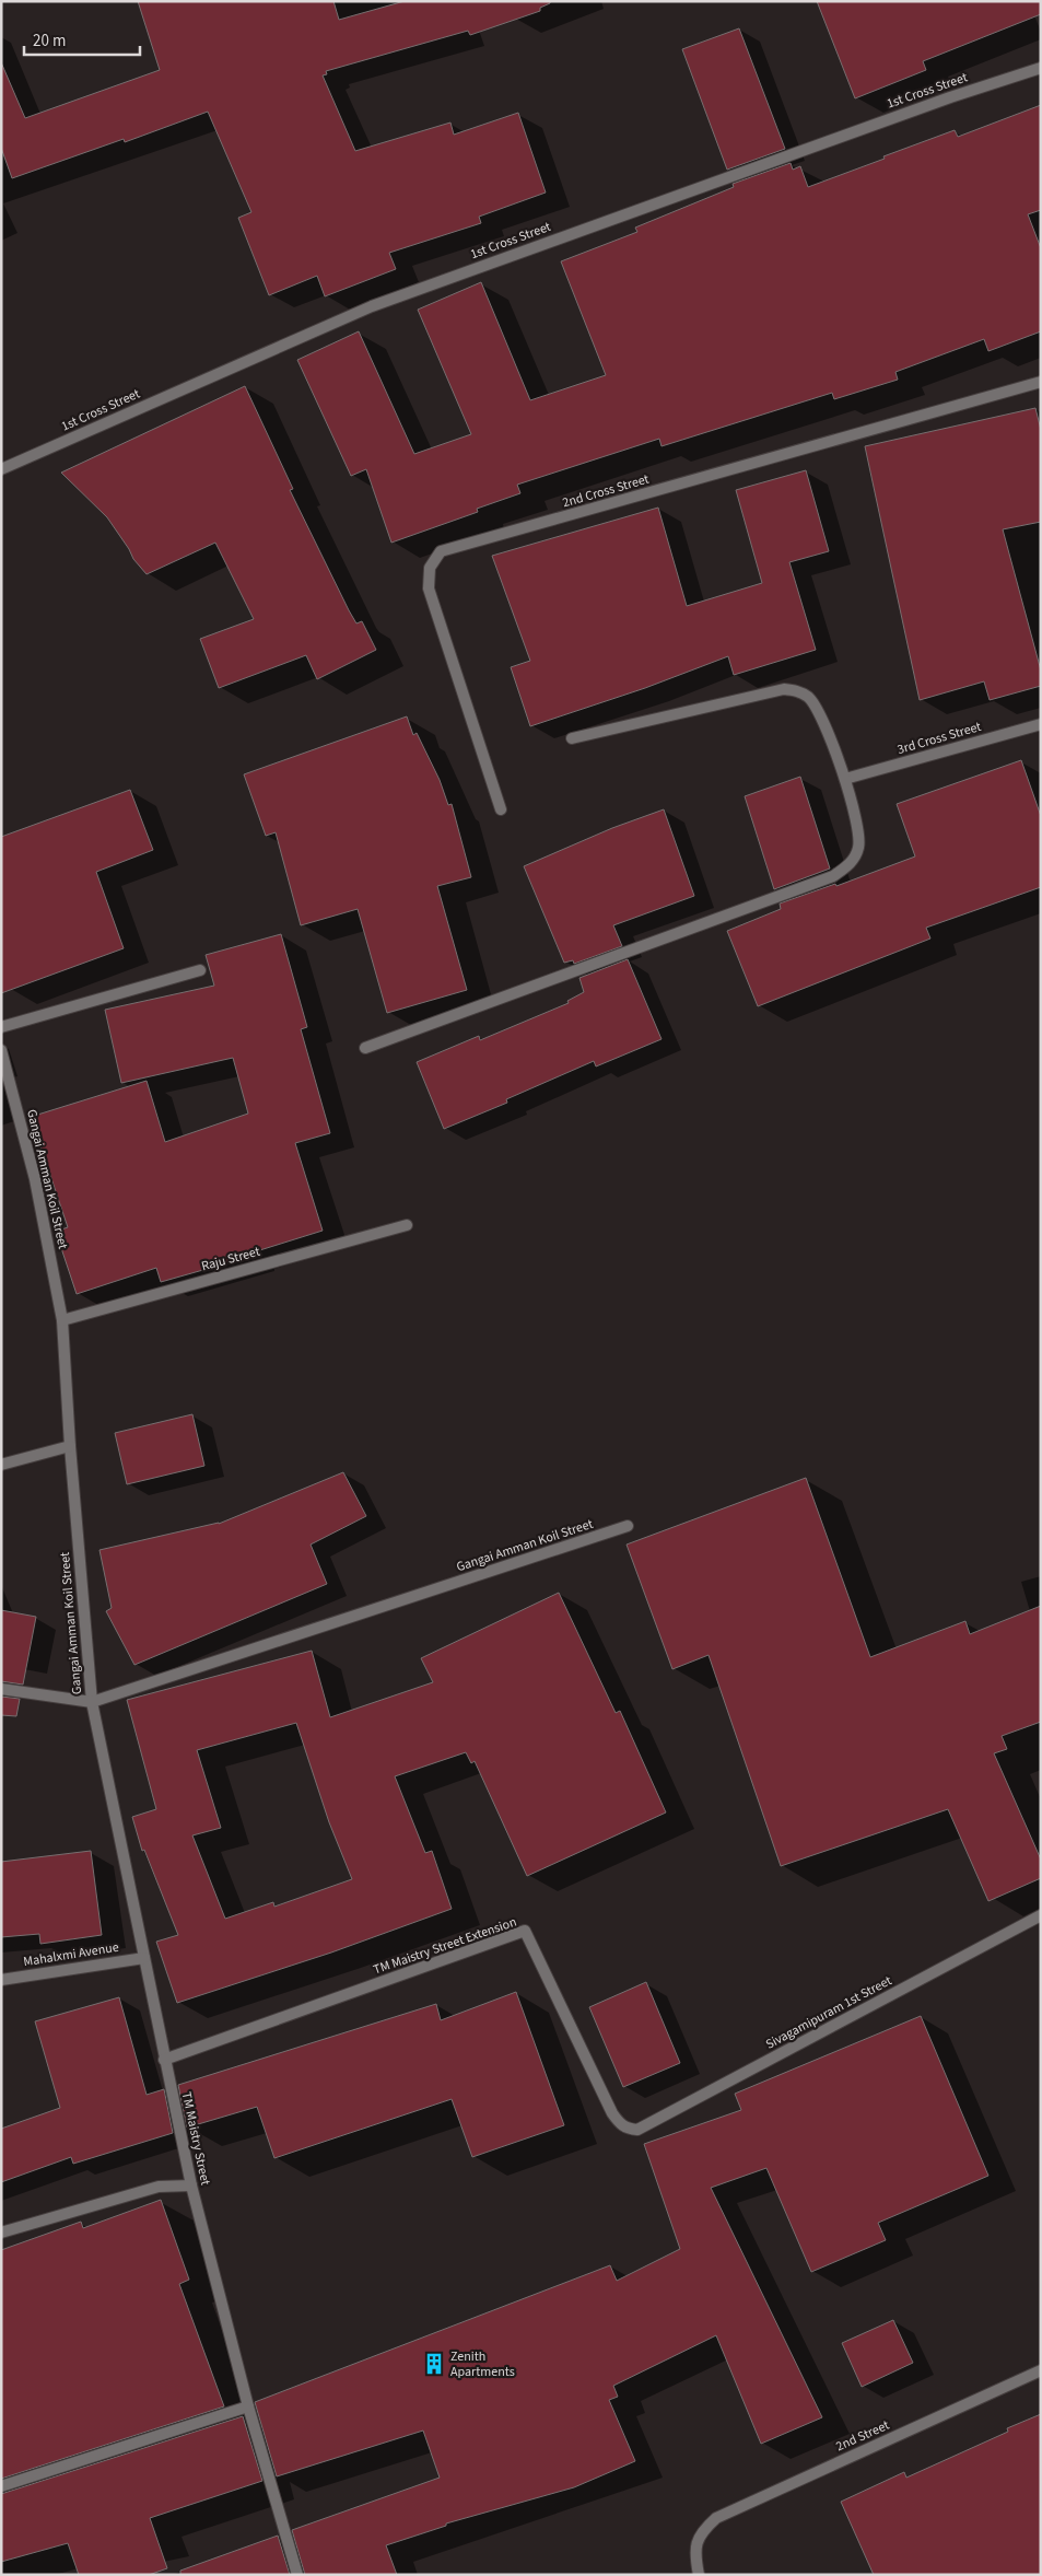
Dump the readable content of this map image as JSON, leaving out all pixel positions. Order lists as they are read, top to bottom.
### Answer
{
  "streets": {
    "street": [
      "1st Cross Street",
      "2nd Cross Street",
      "3rd Cross Street",
      "Gangai Amman Koil Street",
      "Raju Street",
      "TM Maistry Street Extension",
      "Mahalxmi Avenue",
      "Sivagamipuram 1st Street",
      "TM Maistry Street",
      "2nd Street"
    ]
  },
  "crossings": [
    ["Gangai Amman Koil Street", "Raju Street"],
    ["Gangai Amman Koil Street", "TM Maistry Street"],
    ["TM Maistry Street Extension", "Sivagamipuram 1st Street"],
    ["TM Maistry Street Extension", "TM Maistry Street"],
    ["Mahalxmi Avenue", "TM Maistry Street"]
  ],
  "places": {
    "building": ["Zenith Apartments"]
  },
  "scale_bar": "20 m"
}
